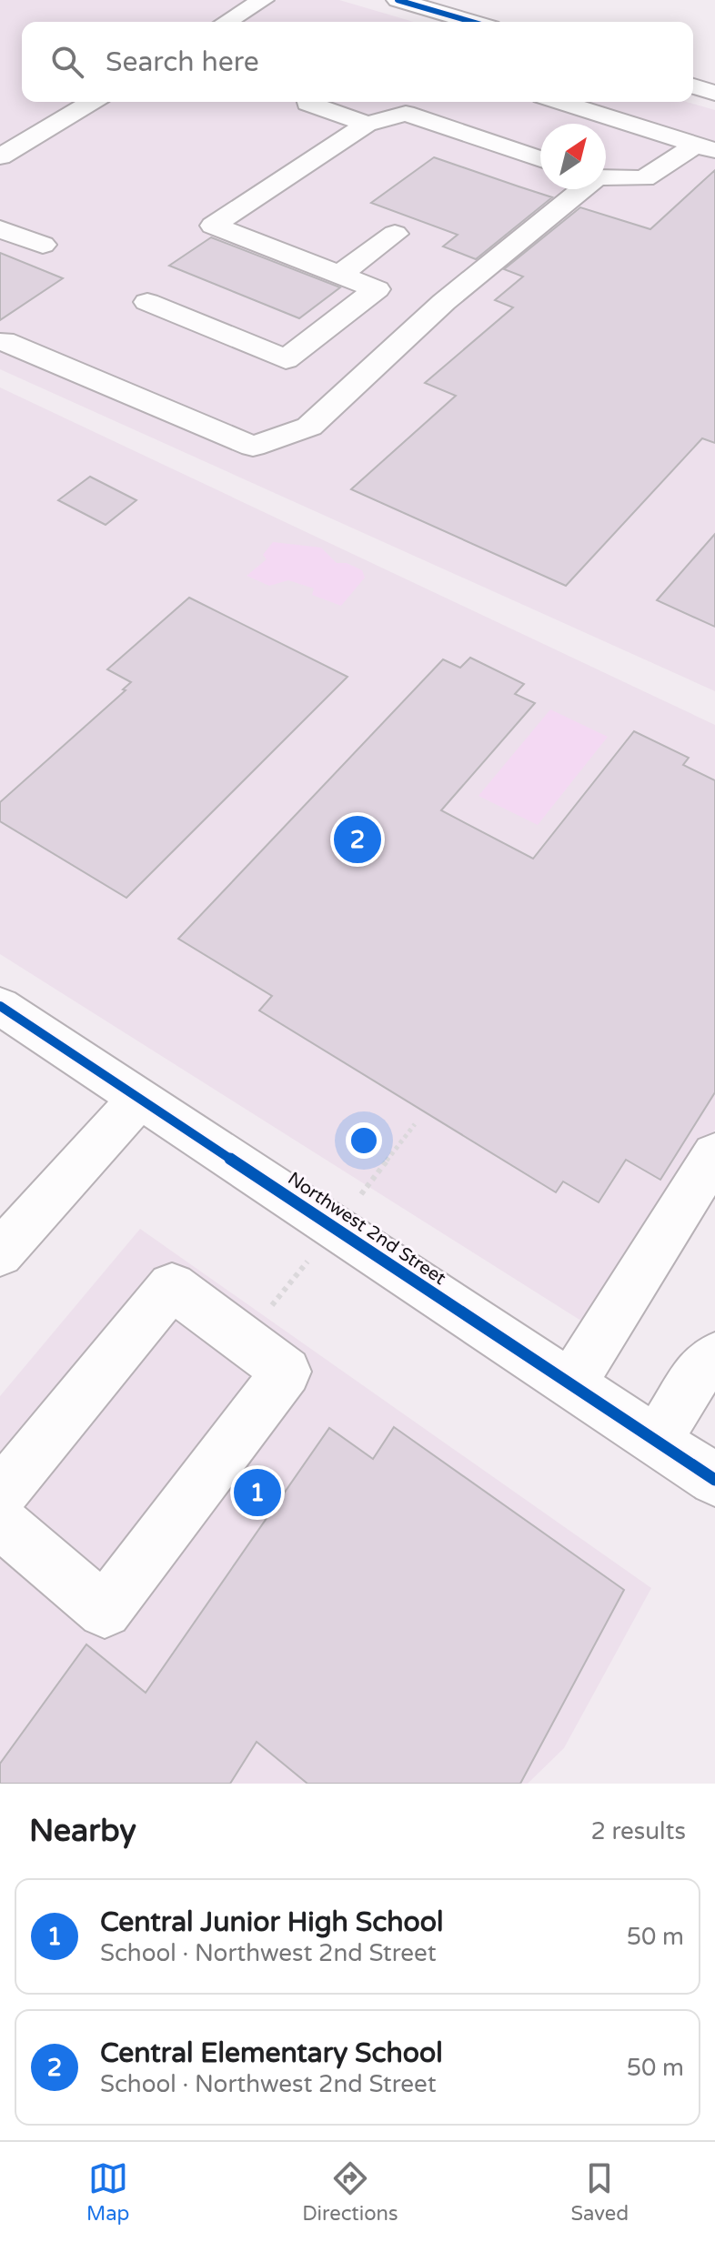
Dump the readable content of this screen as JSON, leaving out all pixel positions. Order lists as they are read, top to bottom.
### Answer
{
  "streets": {
    "street": ["Northwest 2nd Street"]
  },
  "north": "top right",
  "page": {
    "search": "Search here",
    "pins": ["2", "1"],
    "heading": ["Nearby", "2 results"],
    "list": [
      {
        "mark": "1",
        "name": "Central Junior High School",
        "note": "School · Northwest 2nd Street",
        "value": "50 m"
      },
      {
        "mark": "2",
        "name": "Central Elementary School",
        "note": "School · Northwest 2nd Street",
        "value": "50 m"
      }
    ],
    "nav": ["Map", "Directions", "Saved"]
  }
}
